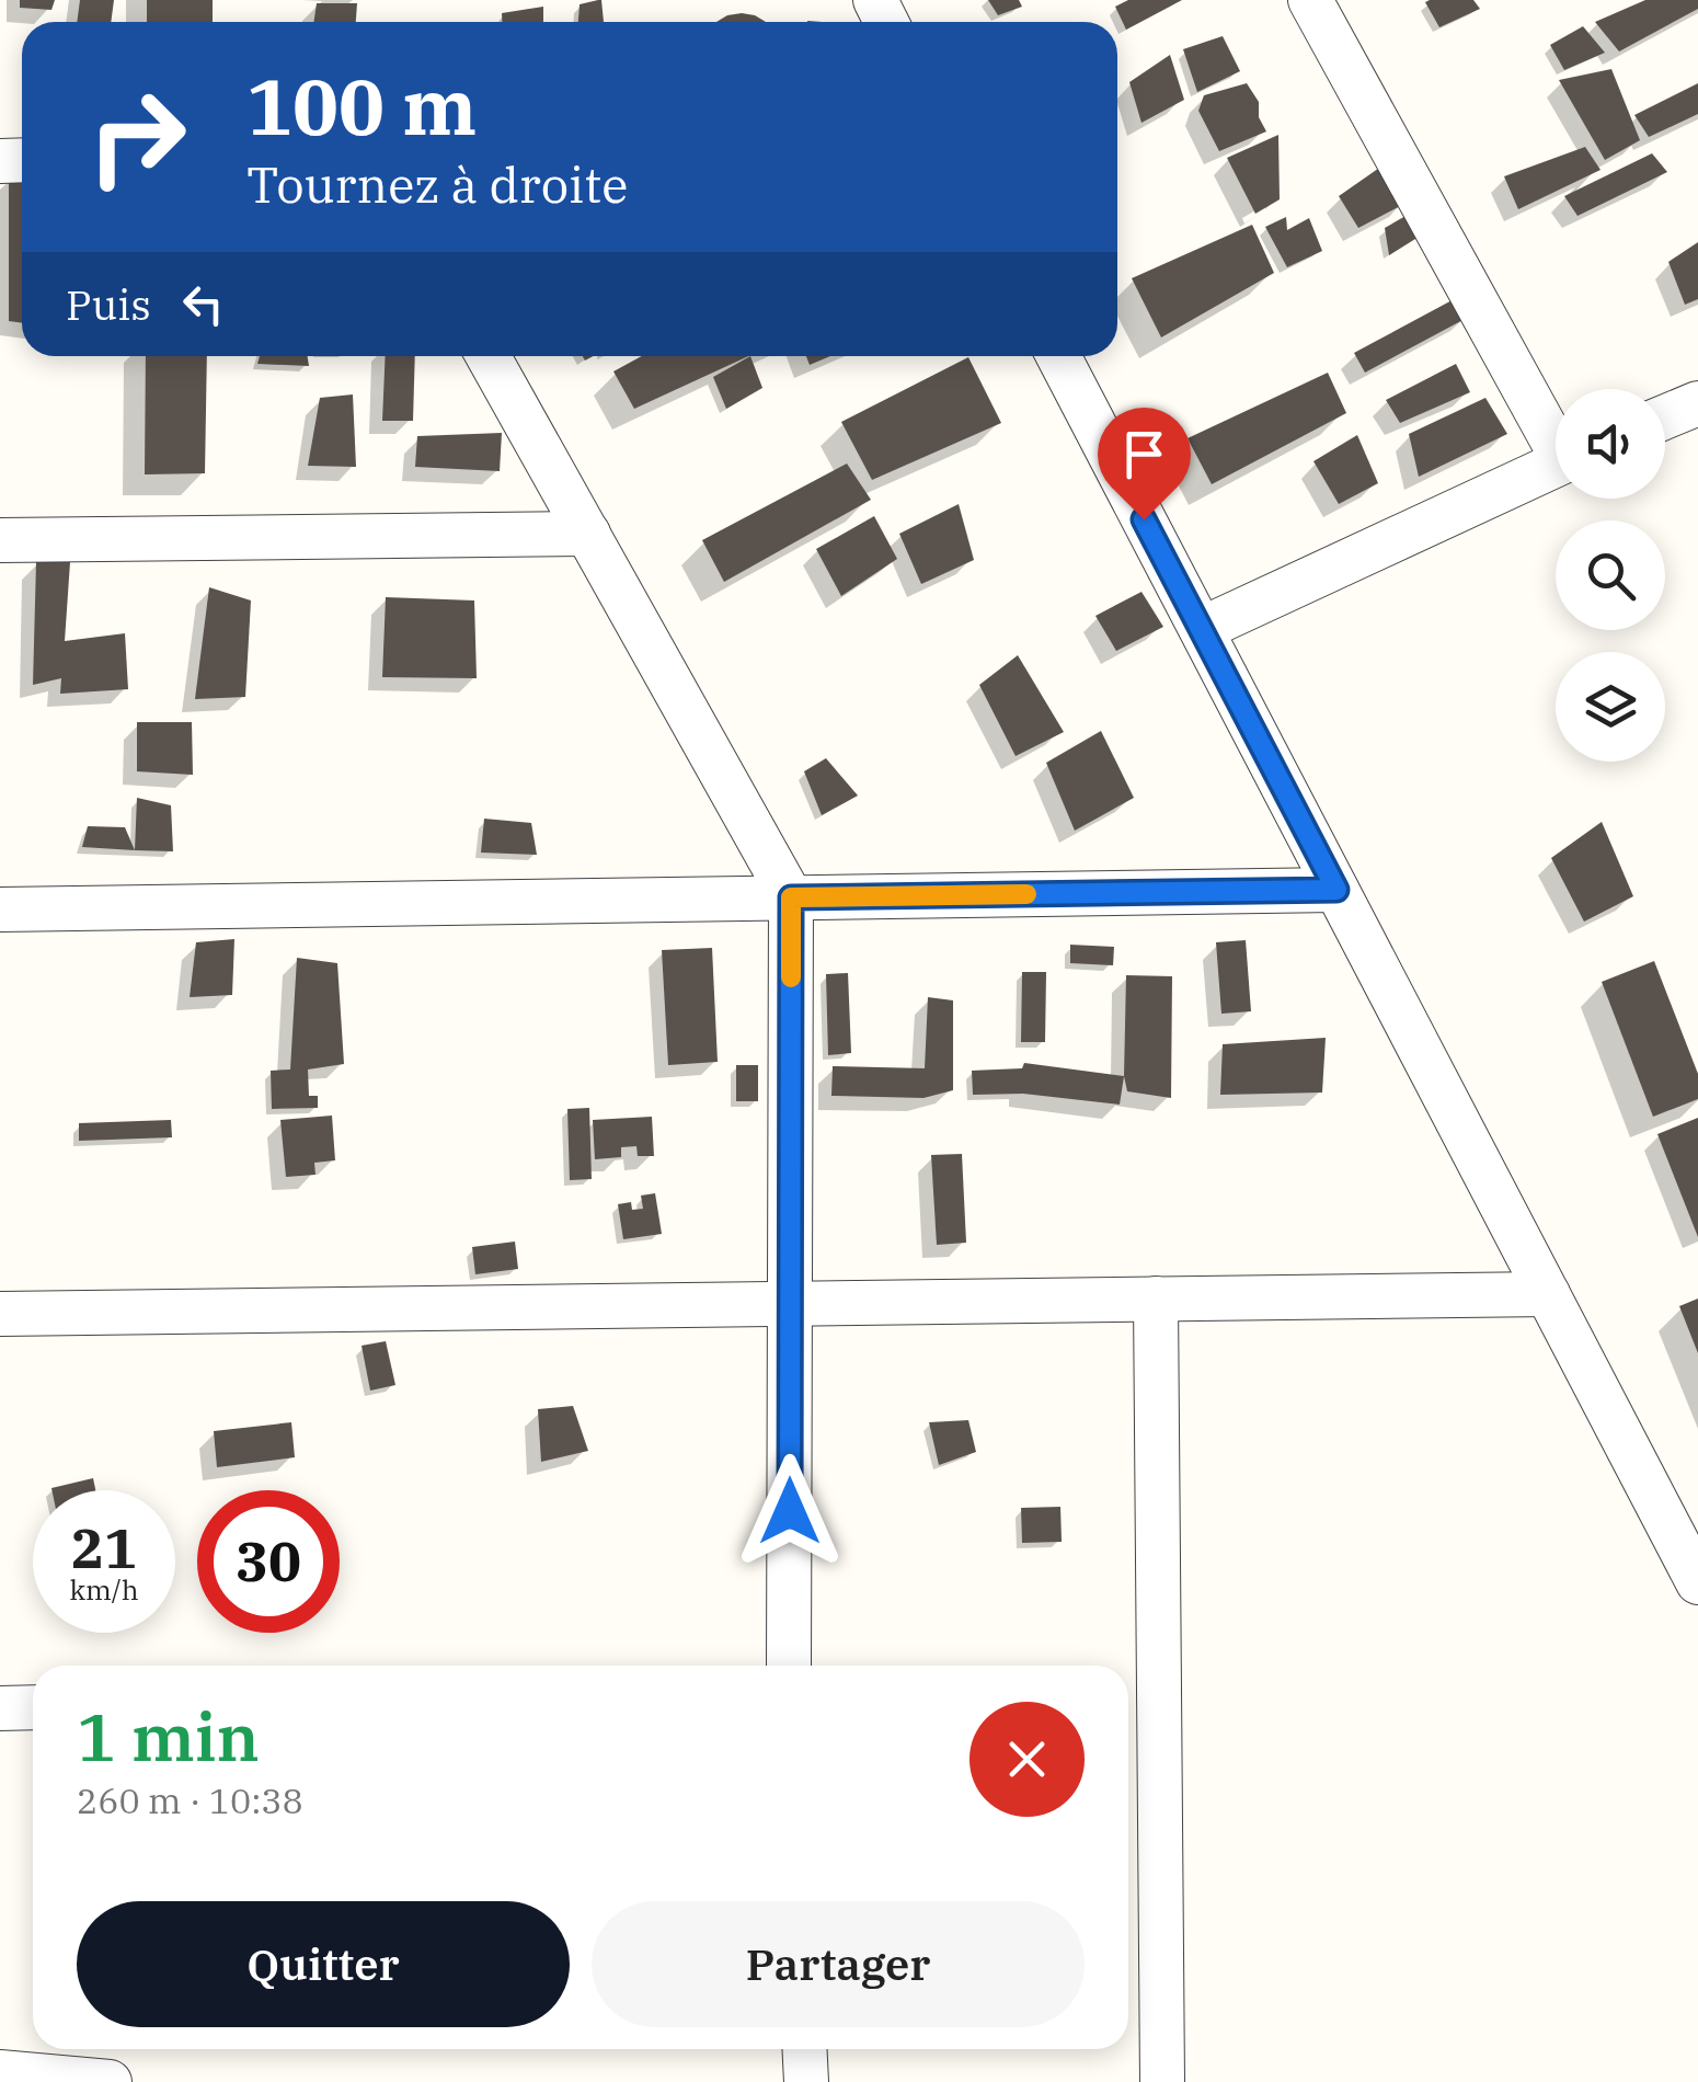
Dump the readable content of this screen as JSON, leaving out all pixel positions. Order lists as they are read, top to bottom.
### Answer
{
  "page": {
    "turn": ["100 m", "Tournez à droite"],
    "then": "Puis",
    "speed": "21 km/h",
    "limit": "30",
    "heading": ["1 min", "260 m · 10:38"],
    "buttons": ["Quitter", "Partager"]
  }
}
